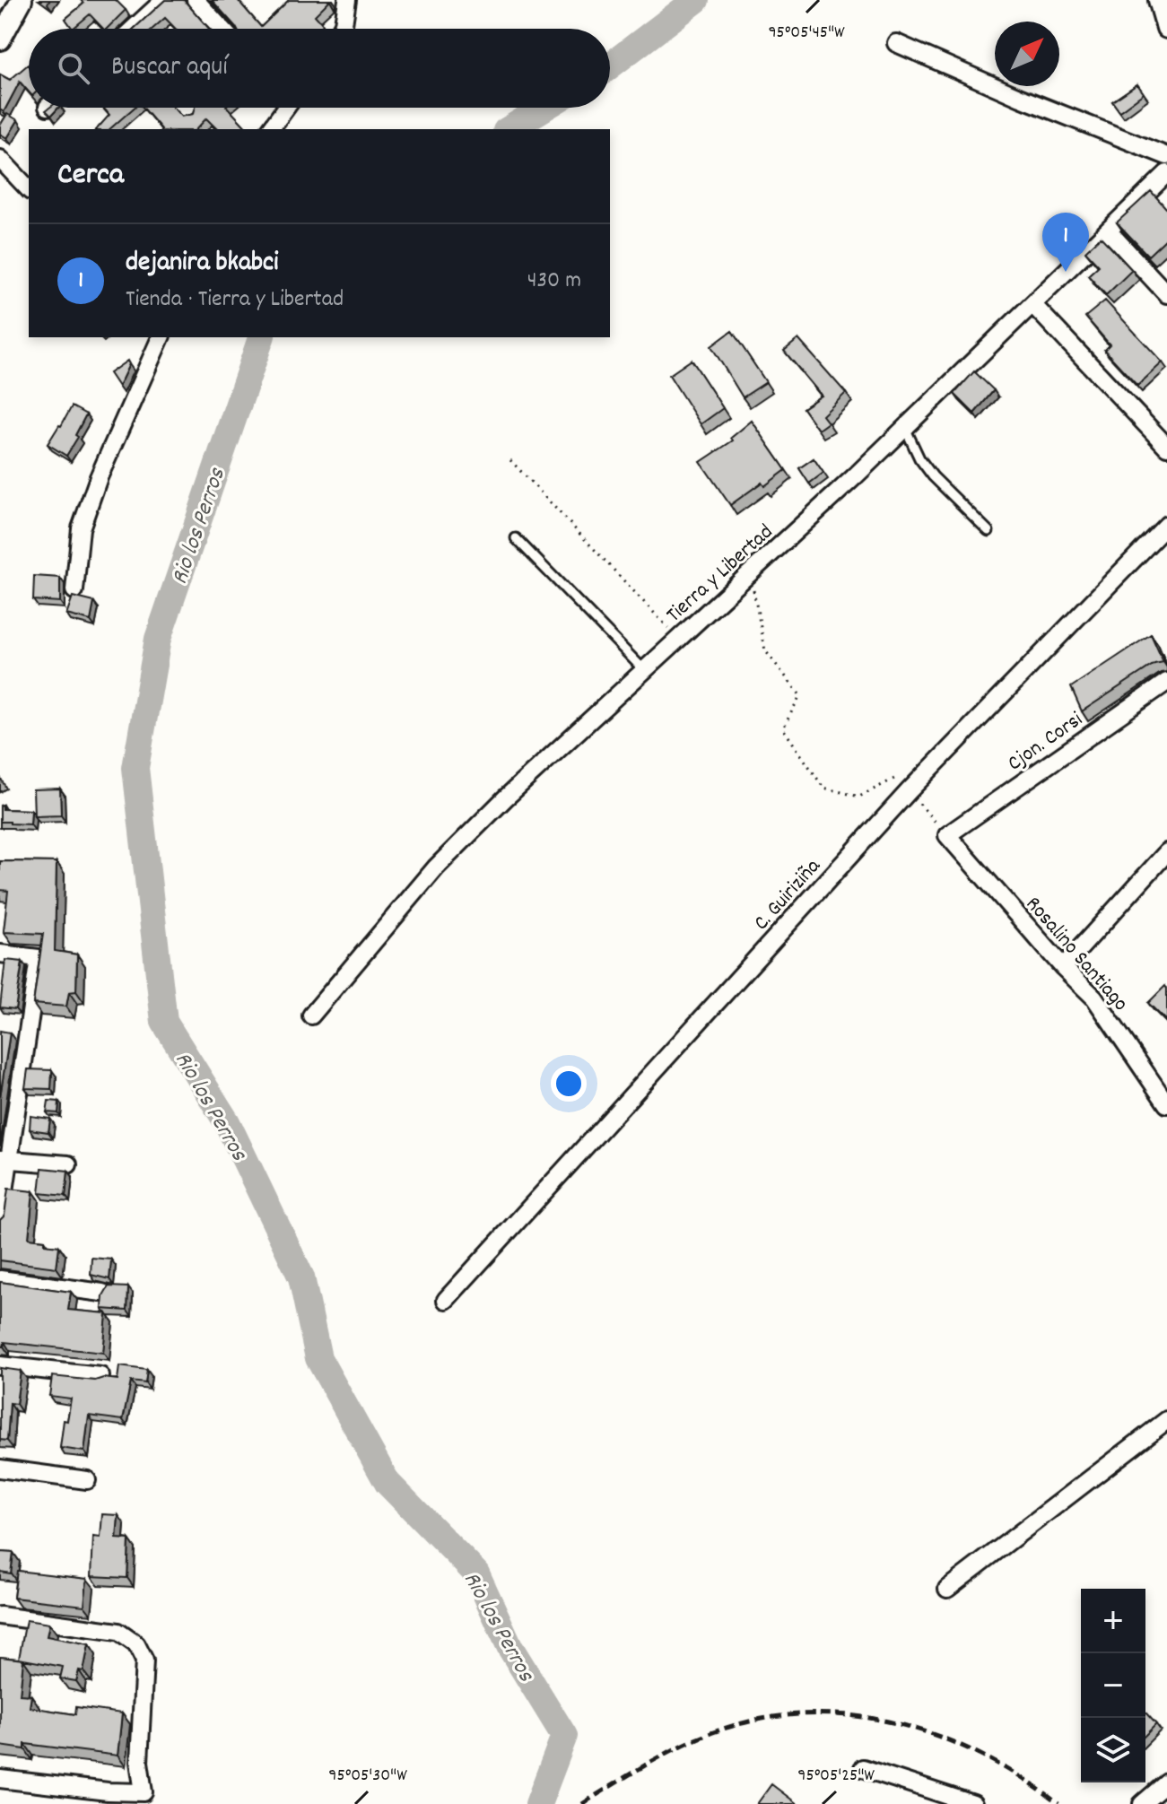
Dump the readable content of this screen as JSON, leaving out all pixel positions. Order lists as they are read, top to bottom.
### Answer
{
  "streets": {
    "street": [
      "Tierra y Libertad",
      "Cjon. Corsi",
      "C. Guiriziña",
      "Rosalino Santiago"
    ]
  },
  "crossings": [
    ["Cjon. Corsi", "Rosalino Santiago"]
  ],
  "water": ["Rio los Perros"],
  "north": "top right",
  "page": {
    "search": "Buscar aquí",
    "heading": "Cerca",
    "pins": "1",
    "list": [
      {
        "mark": "1",
        "name": "dejanira bkabci",
        "note": "Tienda · Tierra y Libertad",
        "value": "430 m"
      }
    ],
    "map_buttons": ["+", "−"]
  },
  "coordinates": ["95°05'45\"W", "95°05'30\"W", "95°05'25\"W"]
}
